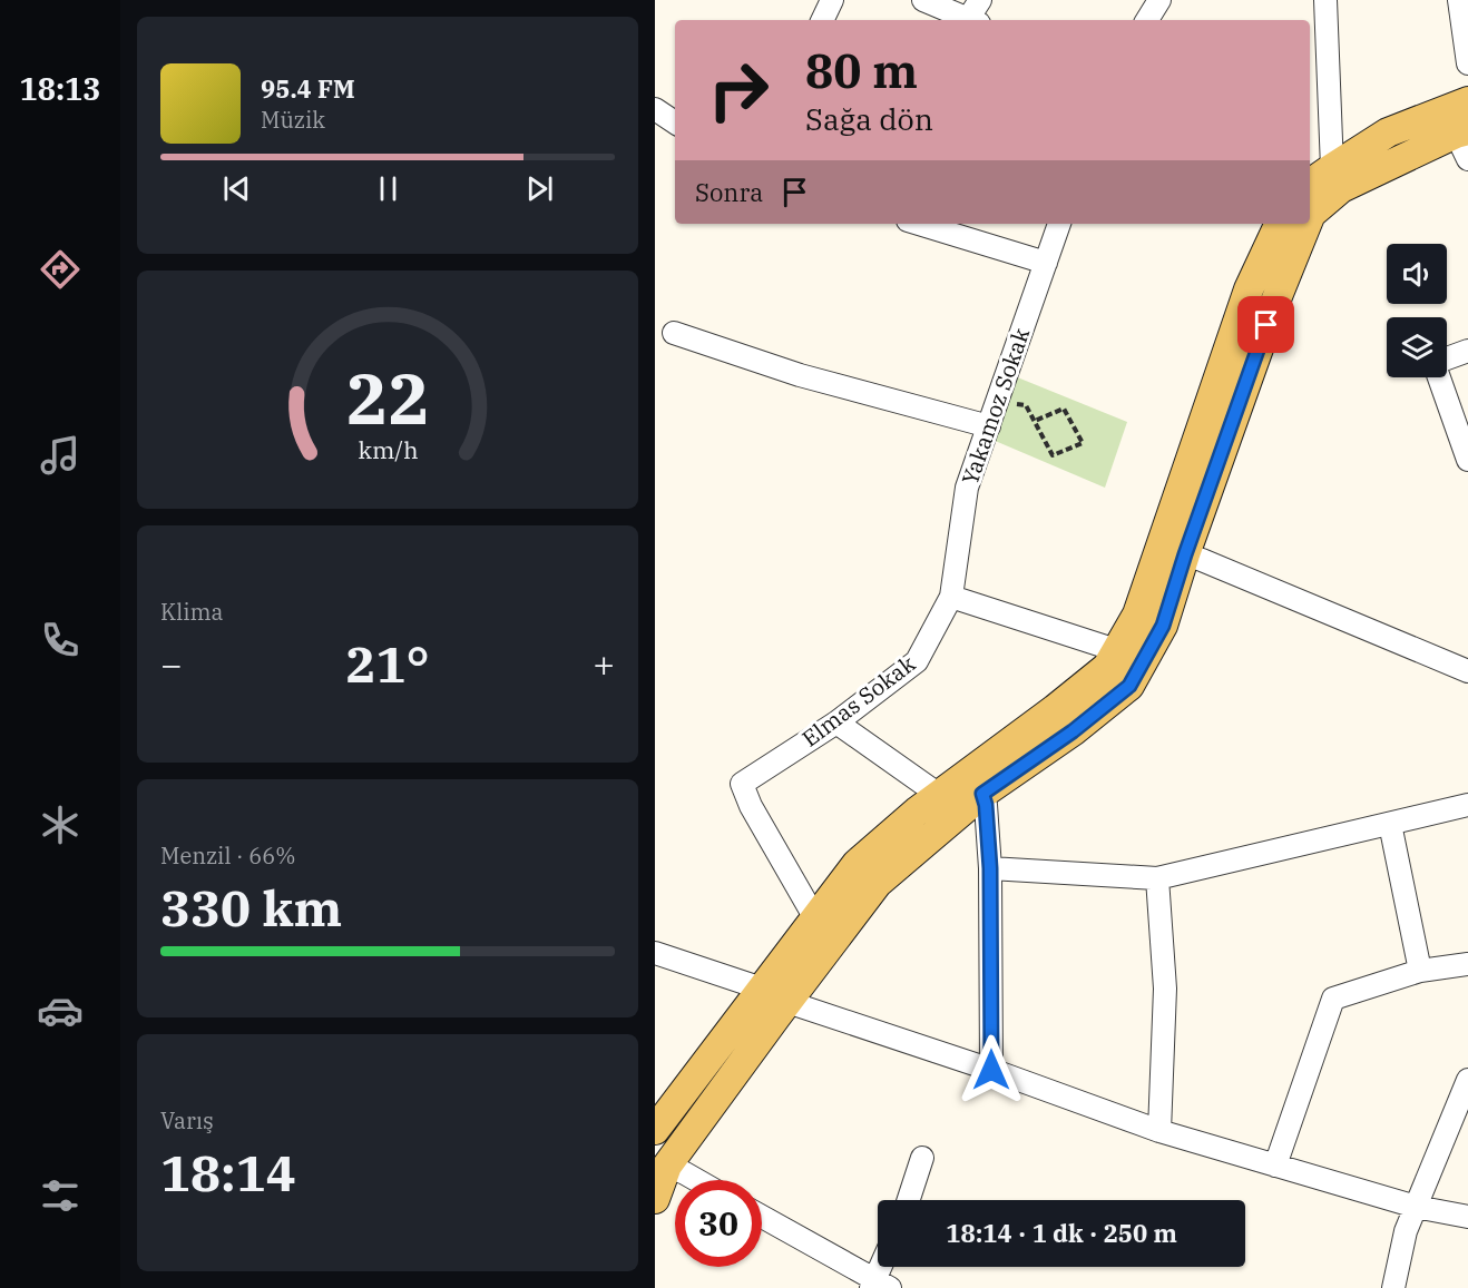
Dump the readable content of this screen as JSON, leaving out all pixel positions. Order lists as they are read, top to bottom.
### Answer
{
  "streets": {
    "street": ["Yakamoz Sokak", "Elmas Sokak"]
  },
  "crossings": [
    ["Yakamoz Sokak", "Elmas Sokak"]
  ],
  "page": {
    "tabs": "18:13",
    "turn": ["80 m", "Sağa dön"],
    "song": ["95.4 FM", "Müzik"],
    "then": "Sonra",
    "tile": [
      "Klima",
      ["Menzil · 66%", "330 km"],
      ["Varış", "18:14"]
    ],
    "heat": ["−", "21°", "+"],
    "limit": "30",
    "trip": "18:14 · 1 dk · 250 m",
    "gauge": ["22", "km/h"]
  }
}
